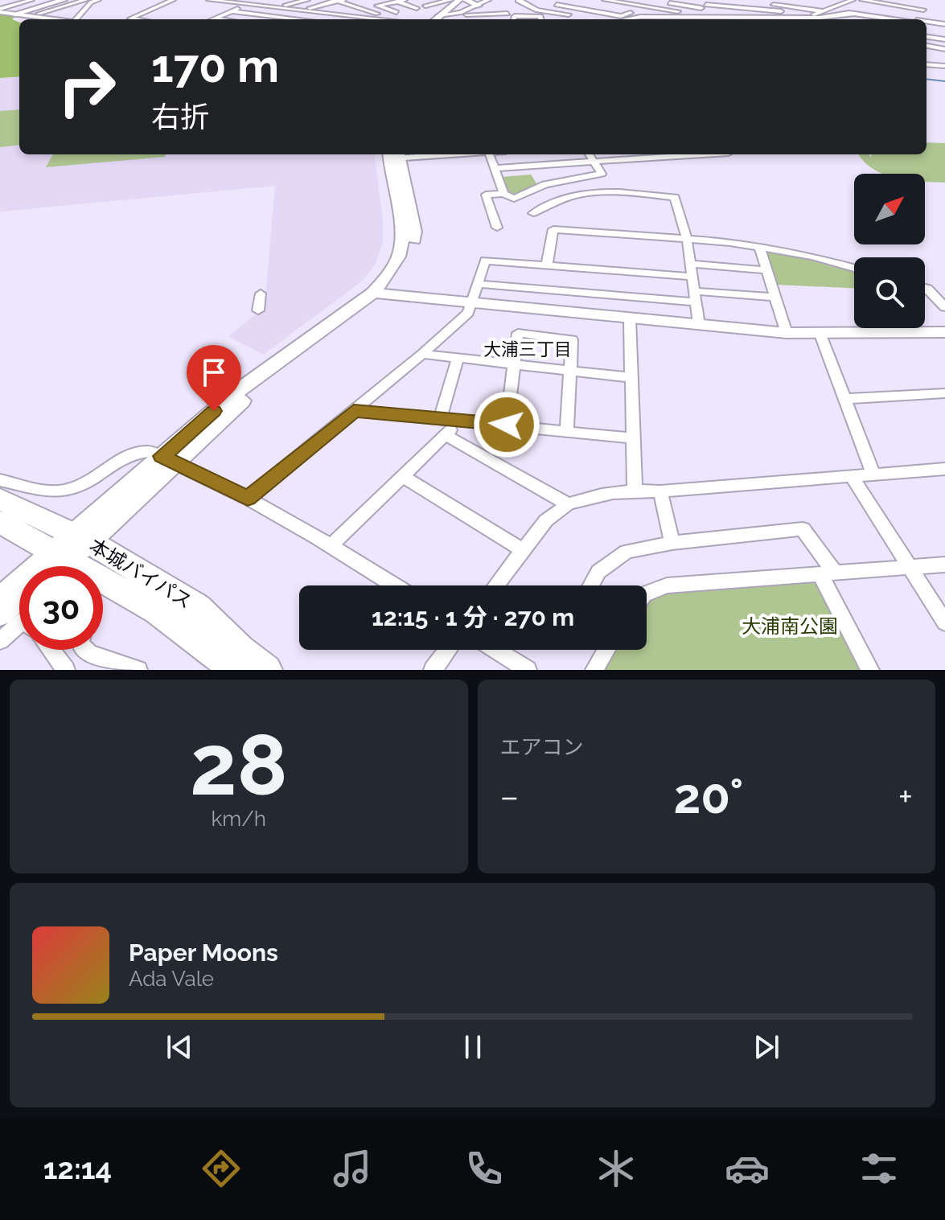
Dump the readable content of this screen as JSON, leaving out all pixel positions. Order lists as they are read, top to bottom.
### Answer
{
  "streets": {
    "highway": ["本城バイパス"]
  },
  "districts": ["大浦三丁目"],
  "parks": ["大浦南公園"],
  "north": "top right",
  "page": {
    "turn": ["170 m", "右折"],
    "limit": "30",
    "trip": "12:15 · 1 分 · 270 m",
    "tile": [
      ["28", "km/h"],
      "エアコン"
    ],
    "heat": ["−", "20°", "+"],
    "song": ["Paper Moons", "Ada Vale"],
    "tabs": "12:14"
  }
}
